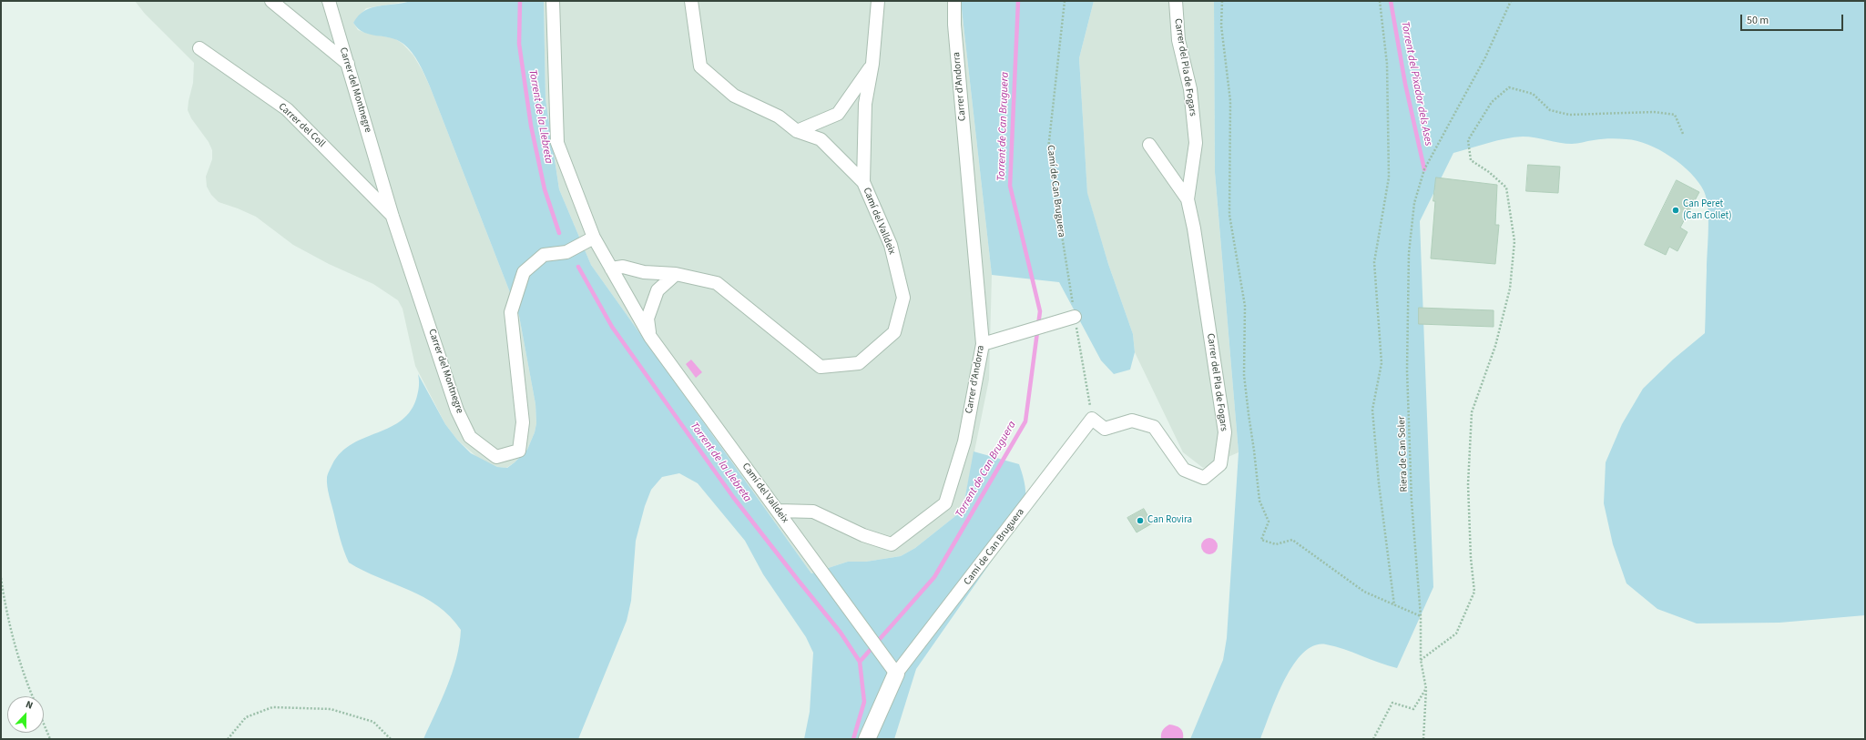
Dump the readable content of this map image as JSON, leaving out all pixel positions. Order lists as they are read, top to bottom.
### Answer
{
  "streets": {
    "street": [
      "Carrer del Pla de Fogars",
      "Carrer d'Andorra",
      "Carrer del Montnegre",
      "Carrer del Coll",
      "Camí de Can Bruguera",
      "Camí del Valldeix"
    ],
    "path": ["Riera de Can Soler"]
  },
  "crossings": [
    ["Carrer del Pla de Fogars", "Camí de Can Bruguera"],
    ["Carrer d'Andorra", "Camí del Valldeix"],
    ["Carrer del Montnegre", "Carrer del Coll"],
    ["Camí de Can Bruguera", "Camí del Valldeix"]
  ],
  "water": ["Torrent del Pixador dels Ases", "Torrent de la Llebreta", "Torrent de Can Bruguera"],
  "places": ["Can Peret (Can Collet)", "Can Rovira"],
  "scale_bar": "50 m",
  "north": "top"
}
